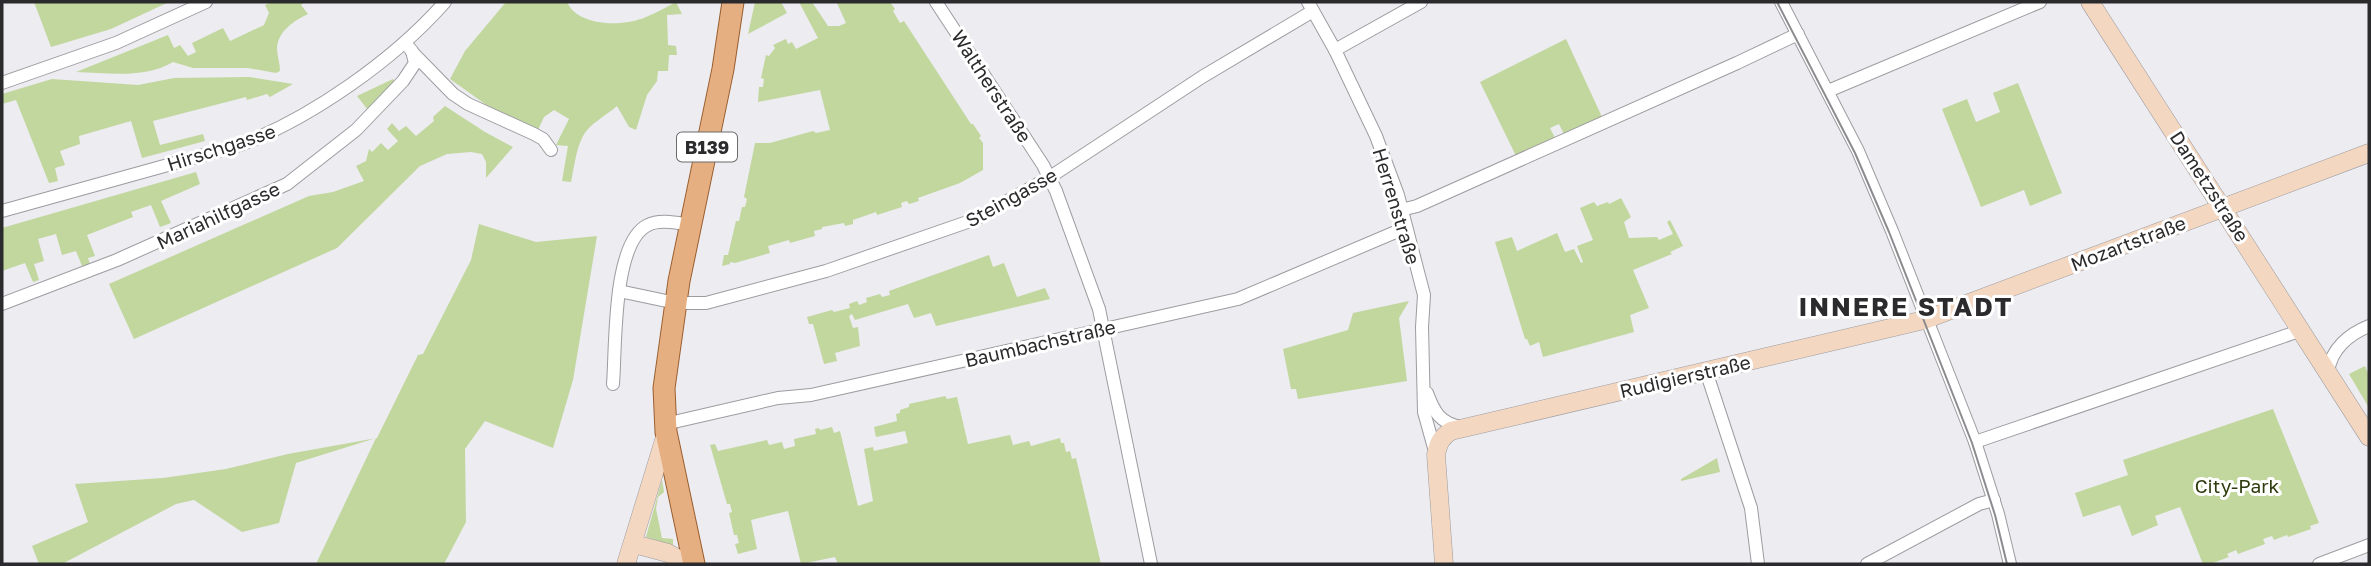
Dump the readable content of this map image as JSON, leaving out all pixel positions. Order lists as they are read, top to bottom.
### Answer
{
  "streets": {
    "main road": ["B139"],
    "street": [
      "Waltherstraße",
      "Hirschgasse",
      "Dametzstraße",
      "Steingasse",
      "Herrenstraße",
      "Mariahilfgasse",
      "Mozartstraße",
      "Baumbachstraße",
      "Rudigierstraße"
    ]
  },
  "crossings": [
    ["Waltherstraße", "Steingasse"],
    ["Waltherstraße", "Baumbachstraße"],
    ["Hirschgasse", "Mariahilfgasse"],
    ["B139", "Steingasse"],
    ["B139", "Baumbachstraße"],
    ["Dametzstraße", "Mozartstraße"],
    ["Steingasse", "Herrenstraße"],
    ["Herrenstraße", "Baumbachstraße"],
    ["Herrenstraße", "Rudigierstraße"],
    ["Mozartstraße", "Rudigierstraße"]
  ],
  "districts": ["INNERE STADT"],
  "parks": ["City-Park"]
}
